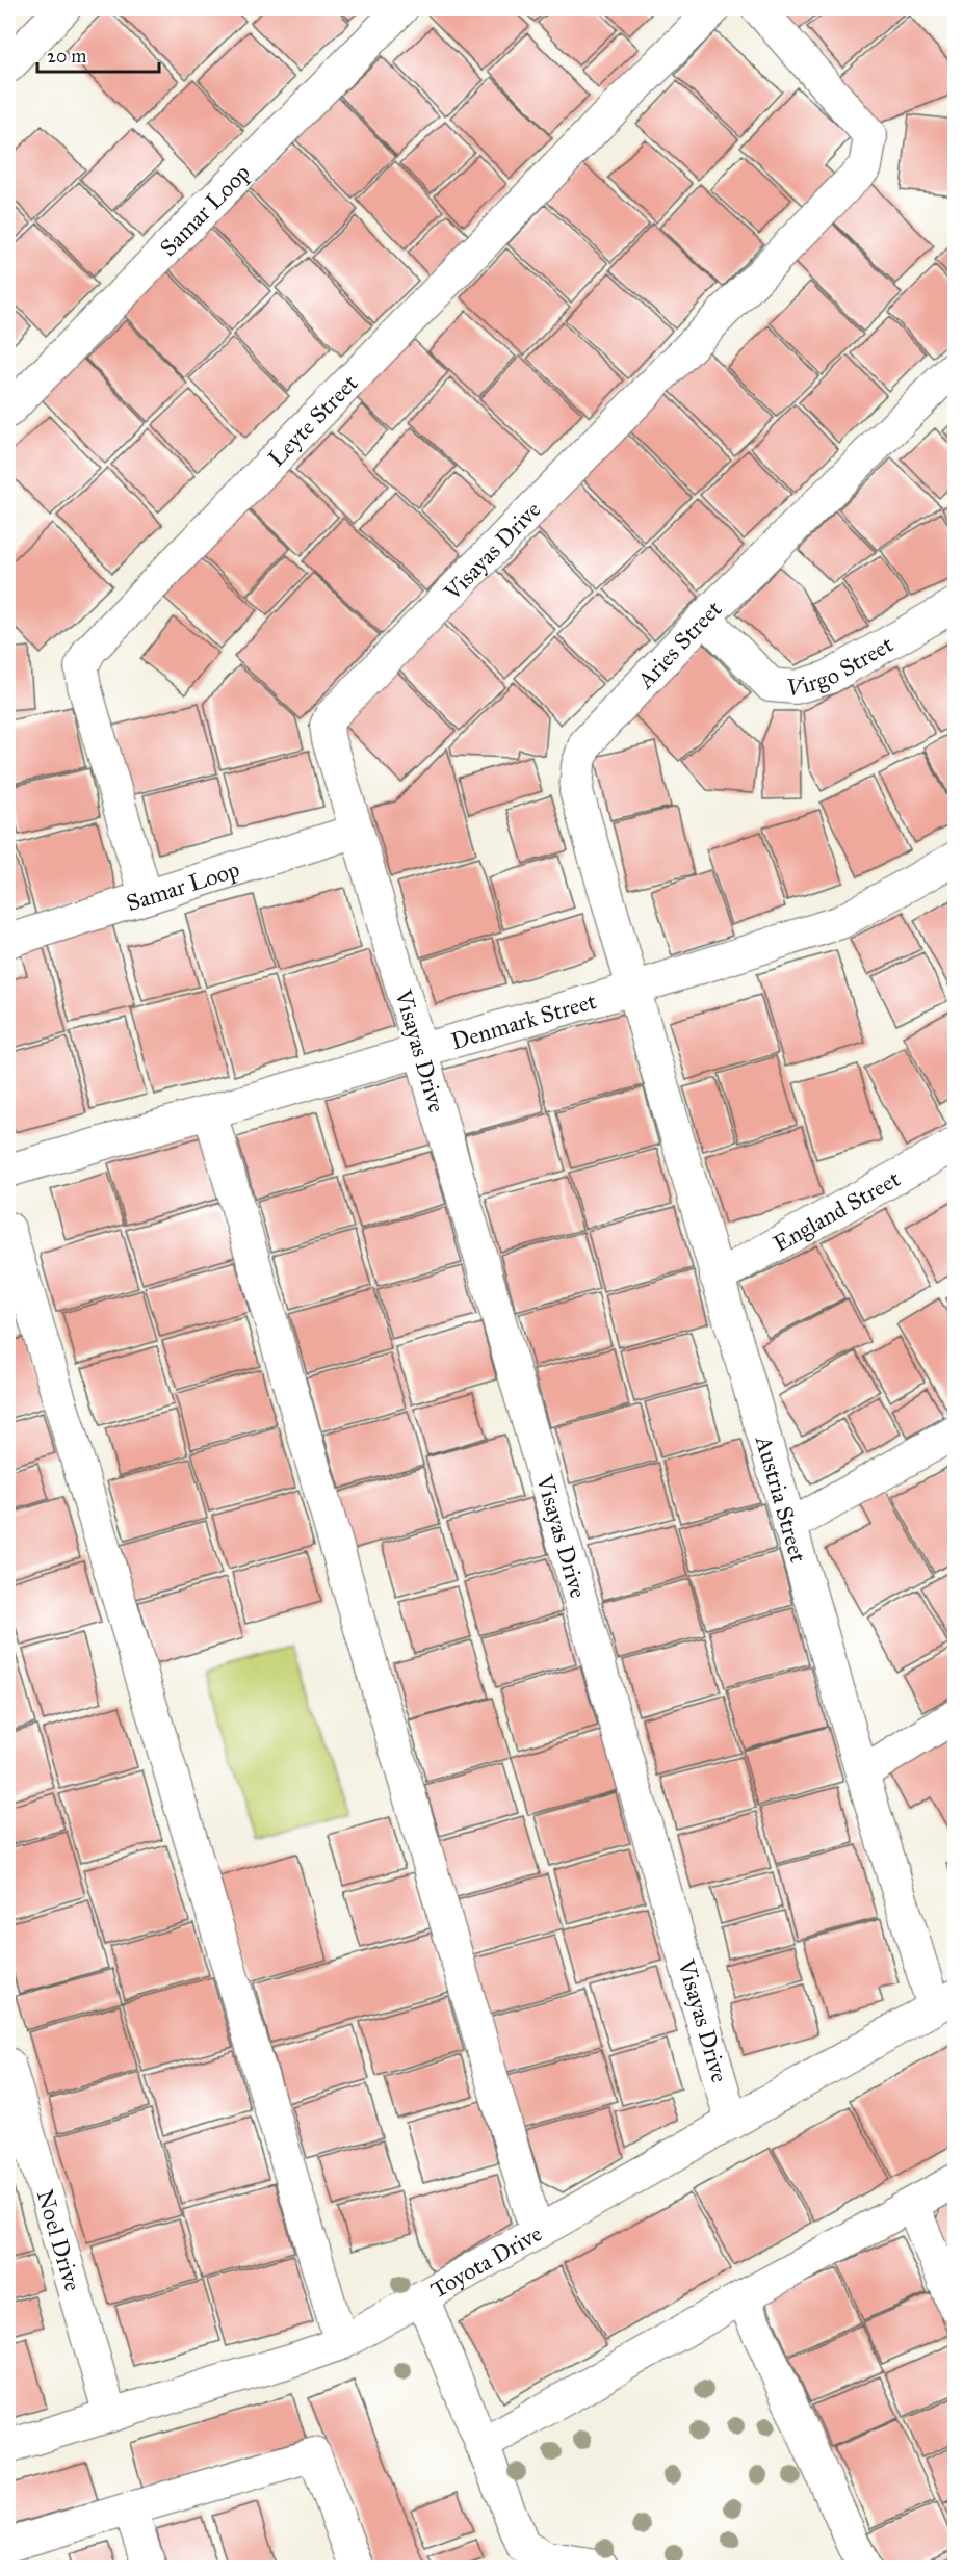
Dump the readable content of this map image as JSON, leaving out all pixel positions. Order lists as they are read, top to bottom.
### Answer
{
  "streets": {
    "street": [
      "Samar Loop",
      "Leyte Street",
      "Visayas Drive",
      "Aries Street",
      "Virgo Street",
      "Denmark Street",
      "England Street",
      "Austria Street",
      "Noel Drive",
      "Toyota Drive"
    ]
  },
  "crossings": [
    ["Samar Loop", "Leyte Street"],
    ["Samar Loop", "Visayas Drive"],
    ["Visayas Drive", "Denmark Street"],
    ["Visayas Drive", "Toyota Drive"],
    ["Aries Street", "Virgo Street"],
    ["Aries Street", "Denmark Street"],
    ["Aries Street", "Austria Street"],
    ["Denmark Street", "Austria Street"],
    ["England Street", "Austria Street"],
    ["Austria Street", "Toyota Drive"],
    ["Noel Drive", "Toyota Drive"]
  ],
  "scale_bar": "20 m"
}
